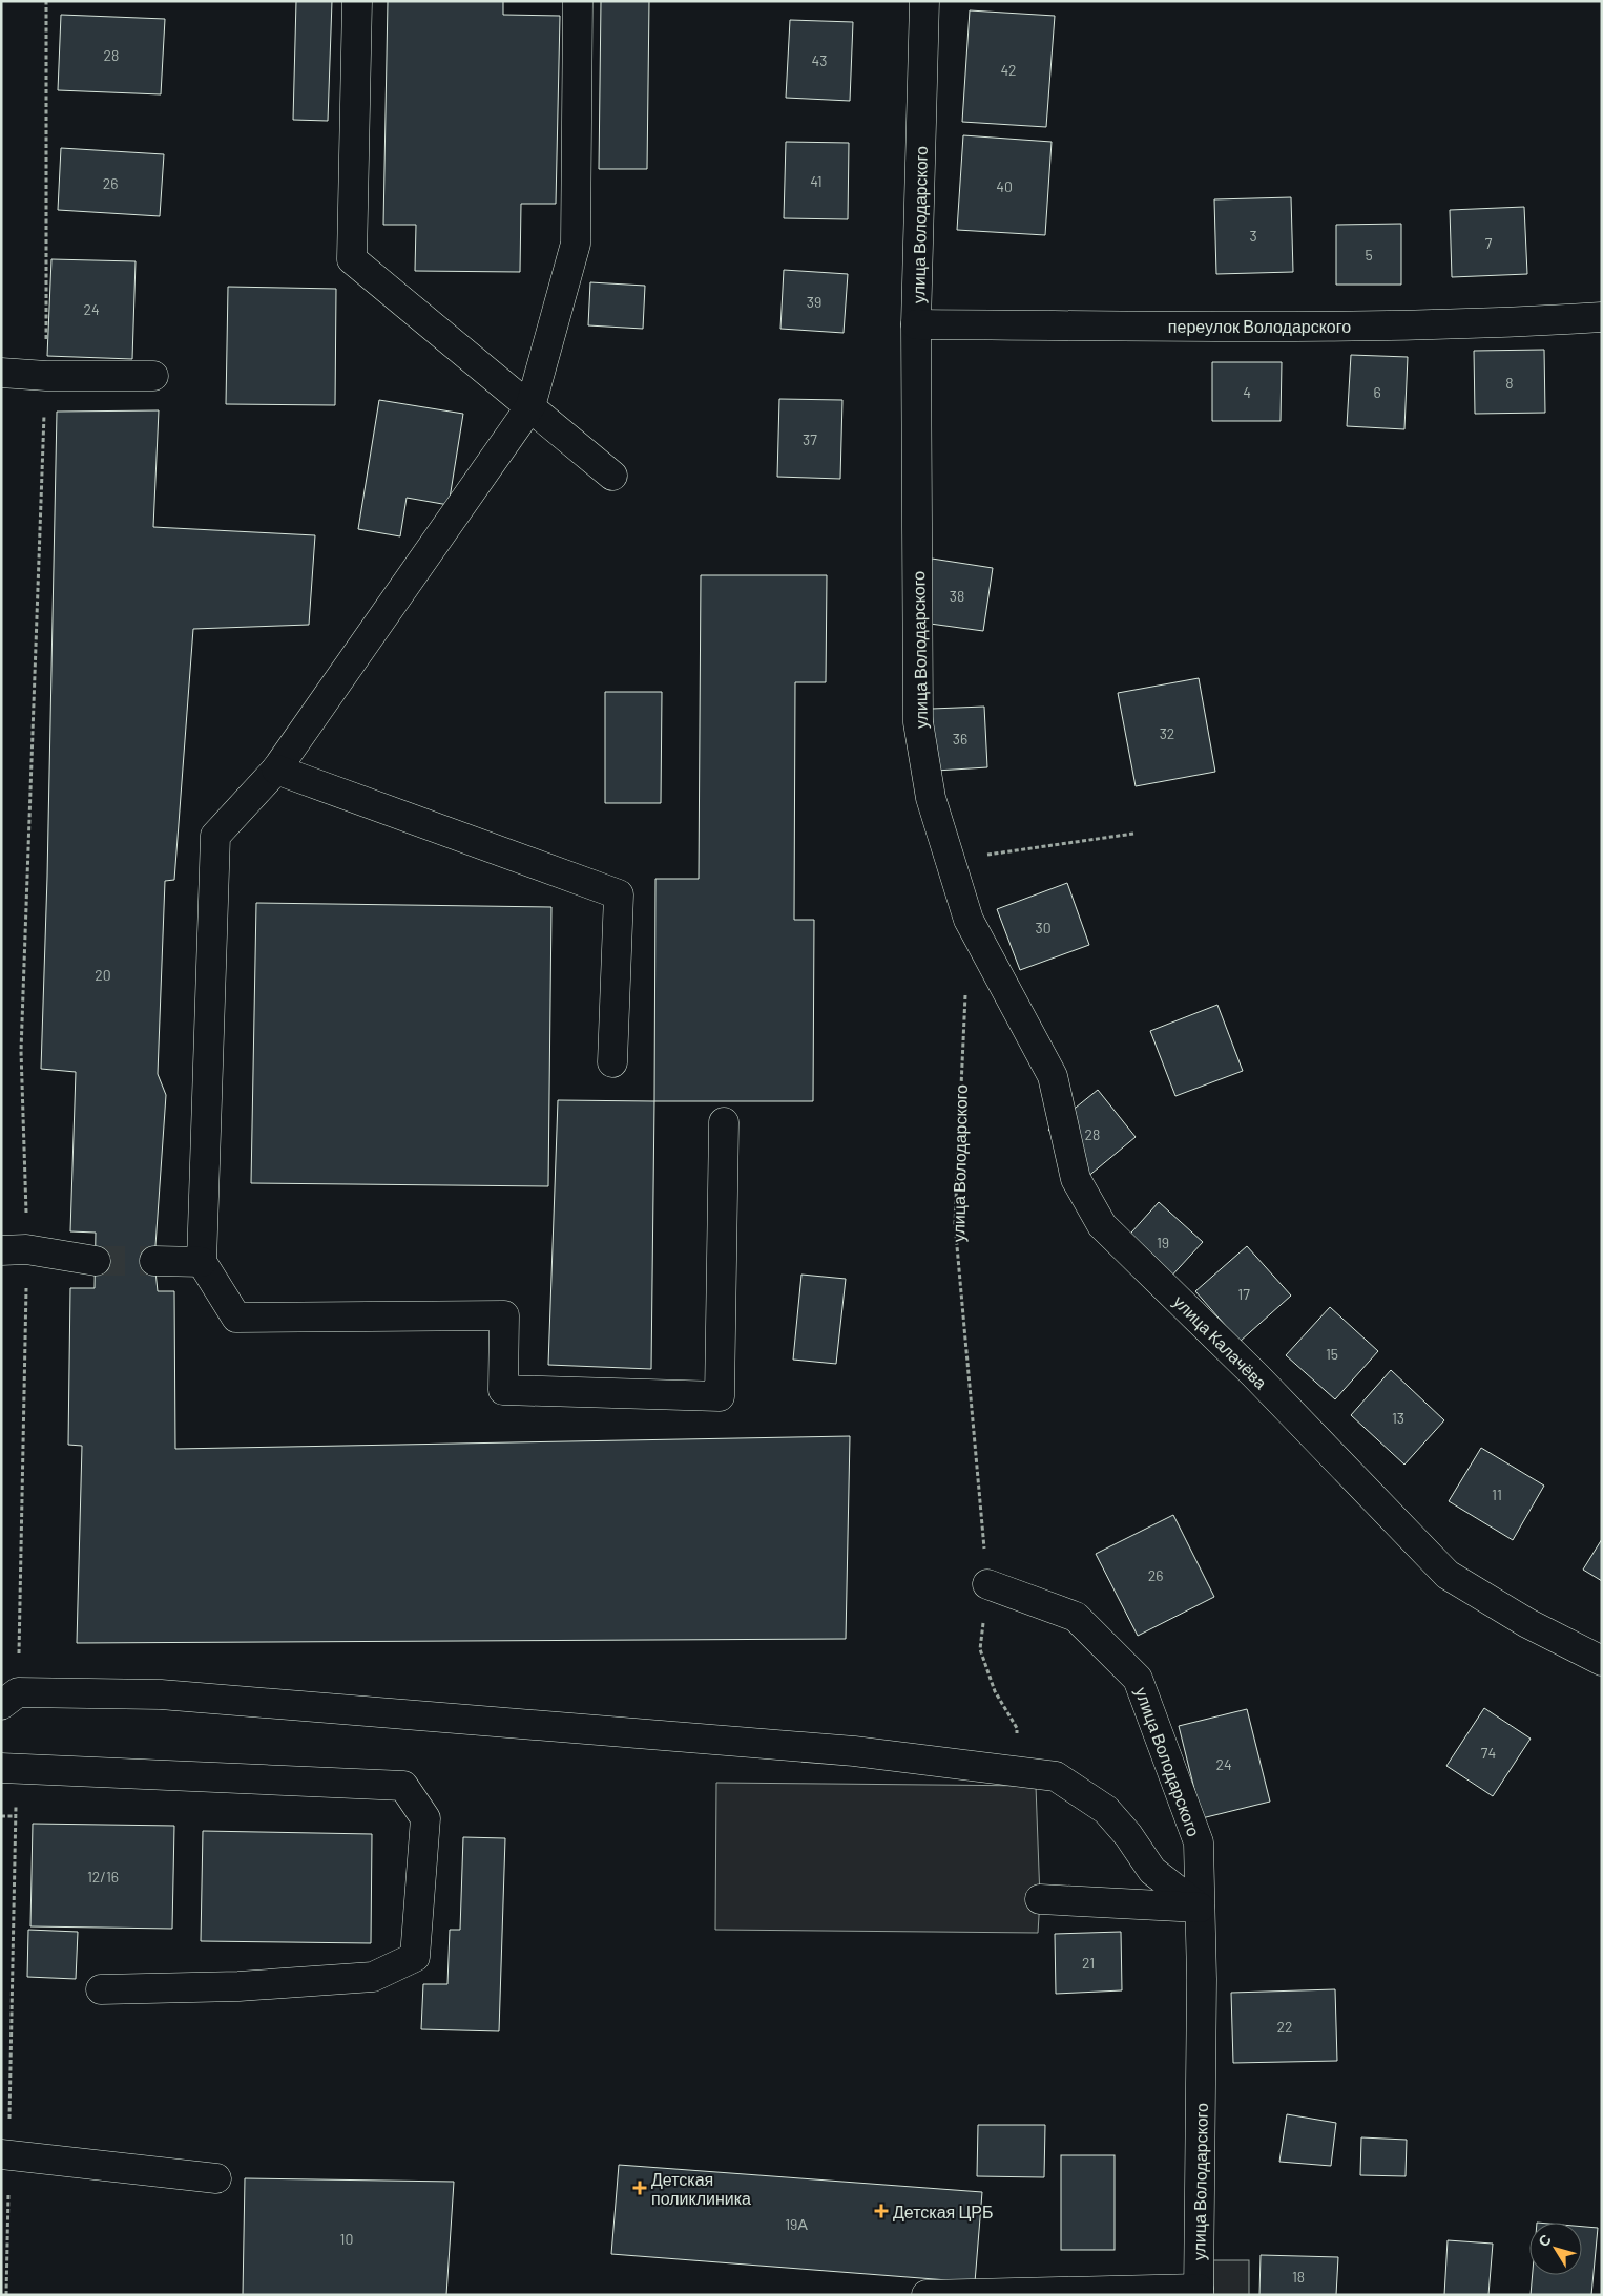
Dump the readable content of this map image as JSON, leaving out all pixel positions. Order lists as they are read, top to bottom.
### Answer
{
  "streets": {
    "street": ["улица Володарского", "переулок Володарского", "улица Калачёва"]
  },
  "crossings": [
    ["улица Володарского", "переулок Володарского"],
    ["улица Володарского", "улица Калачёва"]
  ],
  "places": {
    "health": ["Детская поликлиника", "Детская ЦРБ"]
  },
  "house_numbers": [
    "28",
    "43",
    "42",
    "41",
    "26",
    "40",
    "3",
    "7",
    "5",
    "39",
    "24",
    "8",
    "4",
    "6",
    "37",
    "38",
    "32",
    "36",
    "30",
    "20",
    "28",
    "19",
    "17",
    "15",
    "13",
    "11",
    "26",
    "74",
    "24",
    "12/16",
    "21",
    "22",
    "19А",
    "10",
    "18"
  ],
  "north": "top left"
}
